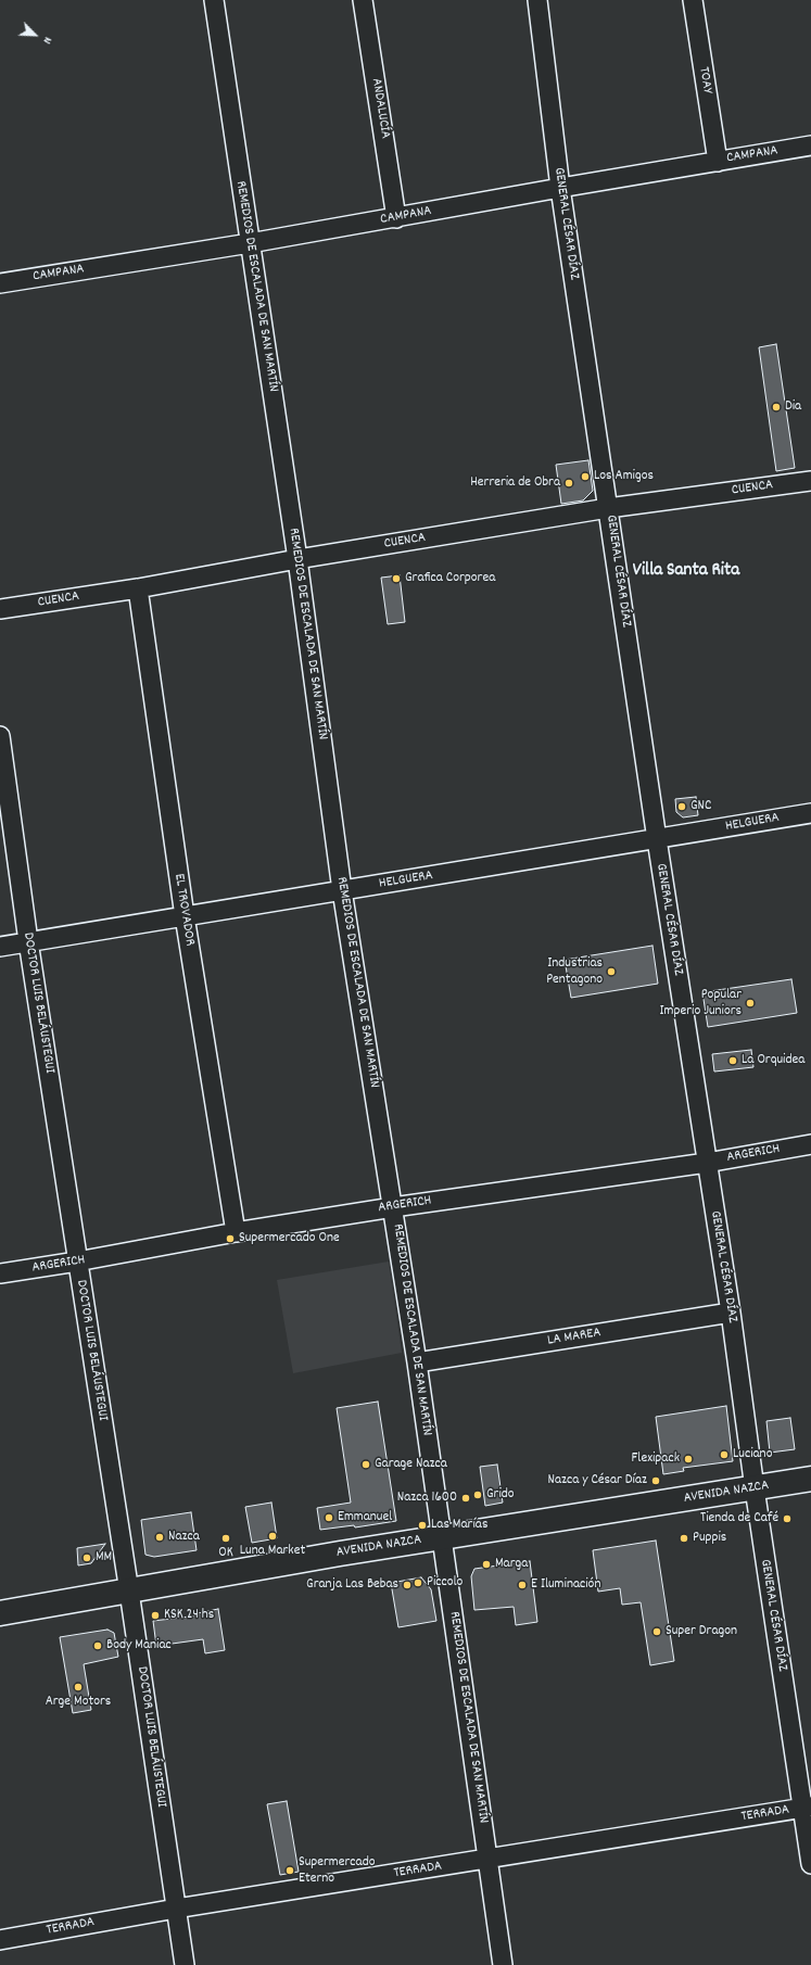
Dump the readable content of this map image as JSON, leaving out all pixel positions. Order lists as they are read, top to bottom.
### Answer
{
  "streets": {
    "main road": ["AVENIDA NAZCA"],
    "street": [
      "TOAY",
      "ANDALUCÍA",
      "CAMPANA",
      "GENERAL CÉSAR DÍAZ",
      "REMEDIOS DE ESCALADA DE SAN MARTÍN",
      "CUENCA",
      "HELGUERA",
      "EL TROVADOR",
      "DOCTOR LUIS BELÁUSTEGUI",
      "ARGERICH",
      "LA MAREA",
      "TERRADA"
    ]
  },
  "crossings": [
    ["TOAY", "CAMPANA"],
    ["ANDALUCÍA", "CAMPANA"],
    ["CAMPANA", "GENERAL CÉSAR DÍAZ"],
    ["CAMPANA", "REMEDIOS DE ESCALADA DE SAN MARTÍN"],
    ["GENERAL CÉSAR DÍAZ", "CUENCA"],
    ["GENERAL CÉSAR DÍAZ", "HELGUERA"],
    ["GENERAL CÉSAR DÍAZ", "ARGERICH"],
    ["GENERAL CÉSAR DÍAZ", "LA MAREA"],
    ["GENERAL CÉSAR DÍAZ", "AVENIDA NAZCA"],
    ["GENERAL CÉSAR DÍAZ", "TERRADA"],
    ["REMEDIOS DE ESCALADA DE SAN MARTÍN", "CUENCA"],
    ["REMEDIOS DE ESCALADA DE SAN MARTÍN", "HELGUERA"],
    ["REMEDIOS DE ESCALADA DE SAN MARTÍN", "ARGERICH"],
    ["REMEDIOS DE ESCALADA DE SAN MARTÍN", "LA MAREA"],
    ["REMEDIOS DE ESCALADA DE SAN MARTÍN", "AVENIDA NAZCA"],
    ["REMEDIOS DE ESCALADA DE SAN MARTÍN", "TERRADA"],
    ["CUENCA", "EL TROVADOR"],
    ["HELGUERA", "EL TROVADOR"],
    ["HELGUERA", "DOCTOR LUIS BELÁUSTEGUI"],
    ["EL TROVADOR", "ARGERICH"],
    ["DOCTOR LUIS BELÁUSTEGUI", "ARGERICH"],
    ["DOCTOR LUIS BELÁUSTEGUI", "AVENIDA NAZCA"],
    ["DOCTOR LUIS BELÁUSTEGUI", "TERRADA"]
  ],
  "districts": ["Villa Santa Rita"],
  "places": [
    "Dia",
    "Los Amigos",
    "Herreria de Obra",
    "Grafica Corporea",
    "GNC",
    "Industrias Pentagono",
    "Popular Imperio Juniors",
    "La Orquidea",
    "Supermercado One",
    "Luciano",
    "Flexipack",
    "Garage Nazca",
    "Nazca y César Díaz",
    "Grido",
    "Nazca 1600",
    "Emmanuel",
    "Tienda de Café",
    "Las Marías",
    "Luna Market",
    "Nazca",
    "OK",
    "Puppis",
    "MM",
    "Marga",
    "Piccolo",
    "Granja Las Bebas",
    "E Iluminación",
    "KSK 24 hs",
    "Super Dragon",
    "Body Maniac",
    "Arge Motors",
    "Supermercado Eterno"
  ],
  "north": "bottom right"
}
